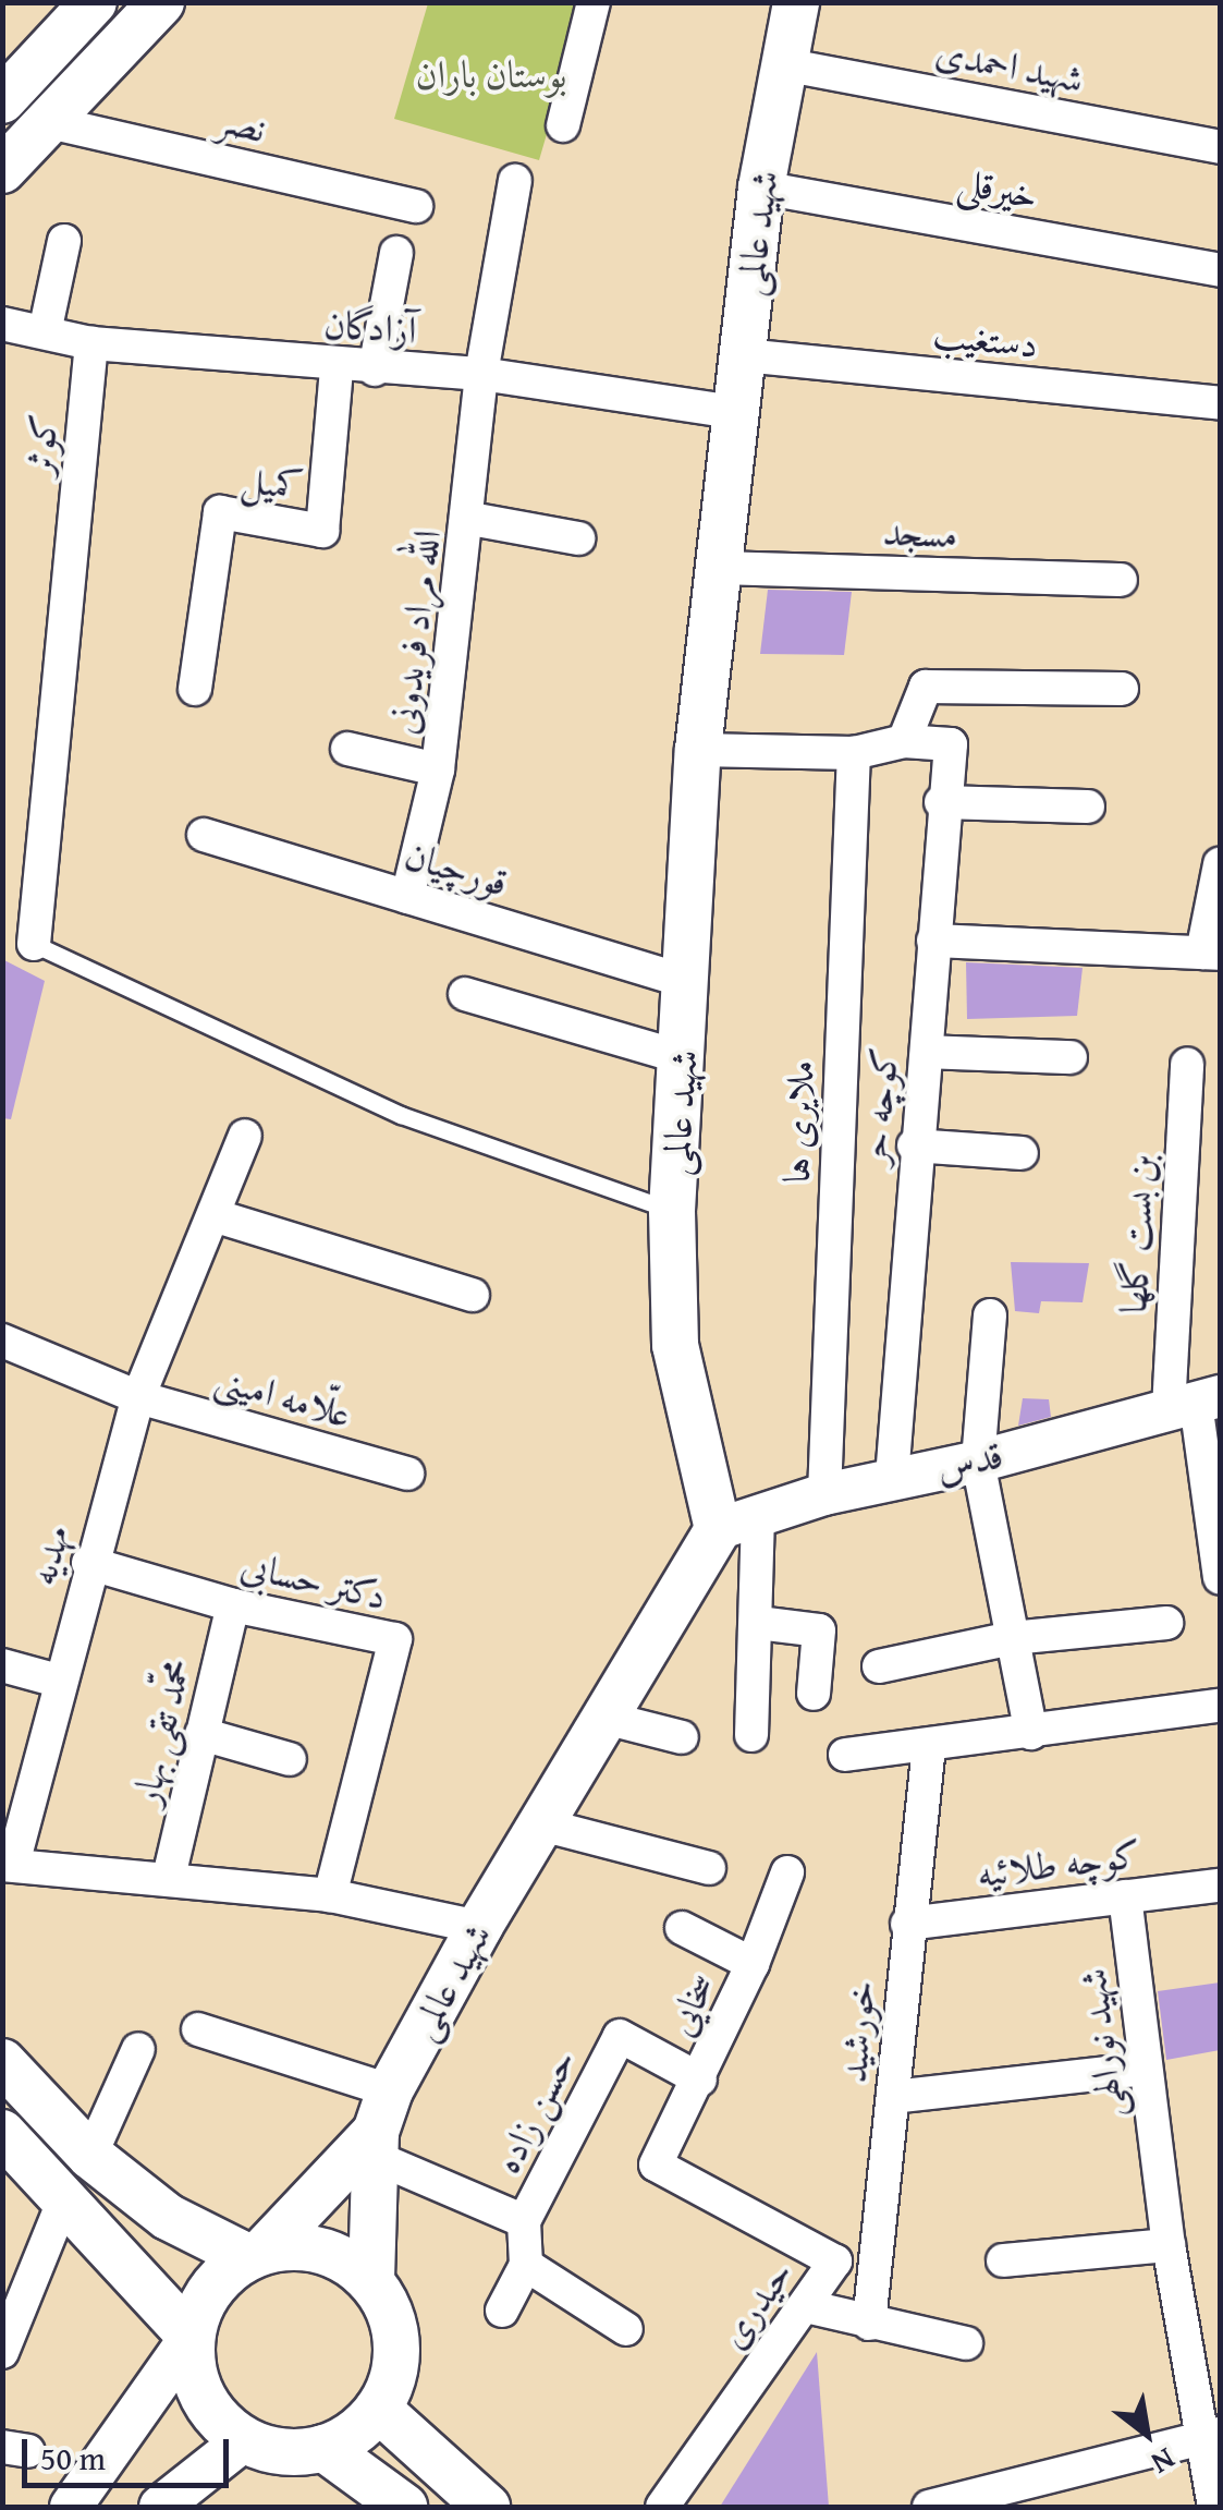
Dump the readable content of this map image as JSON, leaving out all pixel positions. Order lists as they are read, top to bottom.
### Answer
{
  "streets": {
    "main road": ["شهید عالمی"],
    "street": [
      "شهید احمدی",
      "نصر",
      "خیرقلی",
      "آزادگان",
      "دستغیب",
      "کوثر",
      "کمیل",
      "مسجد",
      "الله مراد فریدونی",
      "قورچیان",
      "کوچه حر",
      "ملایری ها",
      "بن بست گلها",
      "علّامه امینی",
      "قدس",
      "مهدیه",
      "دکتر حسابی",
      "محمّد تقی بهار",
      "کوچه طلائیه",
      "سخایی",
      "خورشید",
      "شهید نورالهی",
      "حسن زاده",
      "حیدری"
    ]
  },
  "crossings": [
    ["شهید احمدی", "شهید عالمی"],
    ["خیرقلی", "شهید عالمی"],
    ["شهید عالمی", "آزادگان"],
    ["شهید عالمی", "دستغیب"],
    ["شهید عالمی", "مسجد"],
    ["شهید عالمی", "قورچیان"],
    ["شهید عالمی", "قدس"],
    ["شهید عالمی", "مهدیه"],
    ["آزادگان", "کوثر"],
    ["آزادگان", "کمیل"],
    ["آزادگان", "الله مراد فریدونی"],
    ["الله مراد فریدونی", "قورچیان"],
    ["کوچه حر", "قدس"],
    ["ملایری ها", "قدس"],
    ["بن بست گلها", "قدس"],
    ["علّامه امینی", "مهدیه"],
    ["مهدیه", "دکتر حسابی"],
    ["مهدیه", "محمّد تقی بهار"],
    ["دکتر حسابی", "محمّد تقی بهار"],
    ["کوچه طلائیه", "خورشید"],
    ["کوچه طلائیه", "شهید نورالهی"],
    ["سخایی", "حسن زاده"],
    ["سخایی", "حیدری"]
  ],
  "parks": ["بوستان باران"],
  "scale_bar": "50 m",
  "north": "bottom right"
}
